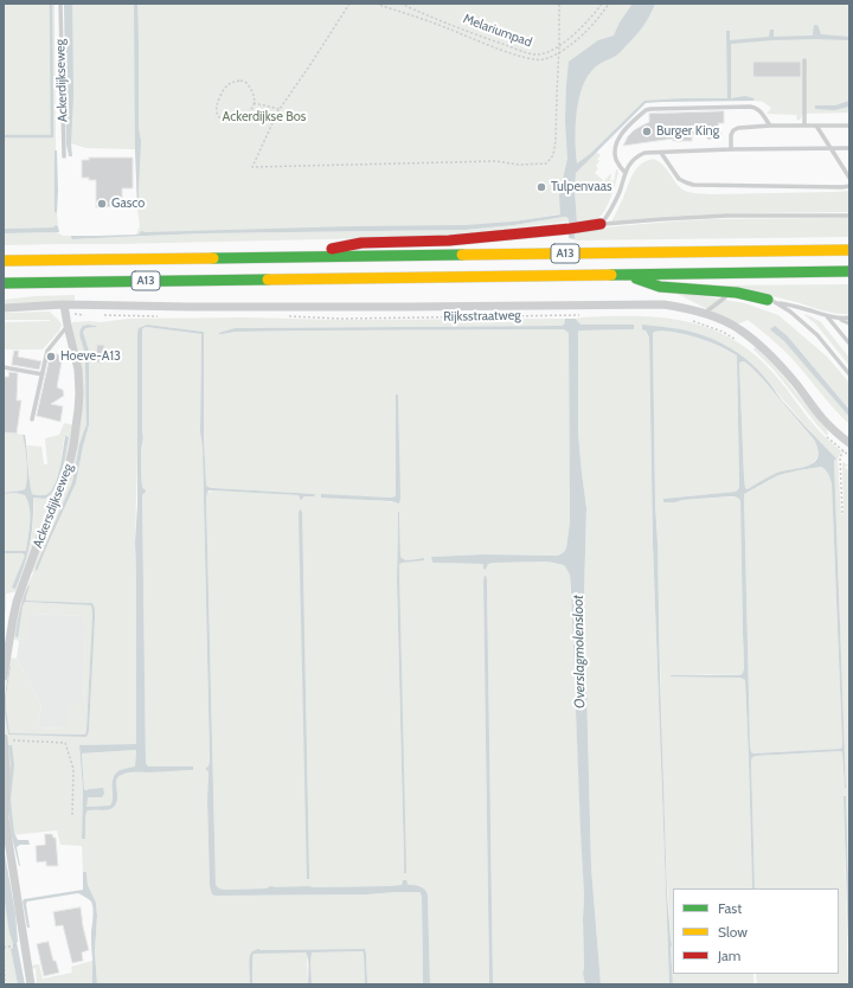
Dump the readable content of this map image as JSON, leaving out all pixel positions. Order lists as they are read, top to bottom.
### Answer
{
  "streets": {
    "highway": ["A13"],
    "street": ["Rijksstraatweg", "Ackersdijkseweg"],
    "lane": ["Ackerdijkseweg"],
    "path": ["Melariumpad"]
  },
  "crossings": [
    ["Rijksstraatweg", "Ackersdijkseweg"]
  ],
  "water": ["Overslagmolensloot"],
  "parks": ["Ackerdijkse Bos"],
  "places": [
    "Burger King",
    "Tulpenvaas",
    "Gasco",
    "Hoeve-A13"
  ],
  "legend": ["Fast", "Slow", "Jam"]
}
